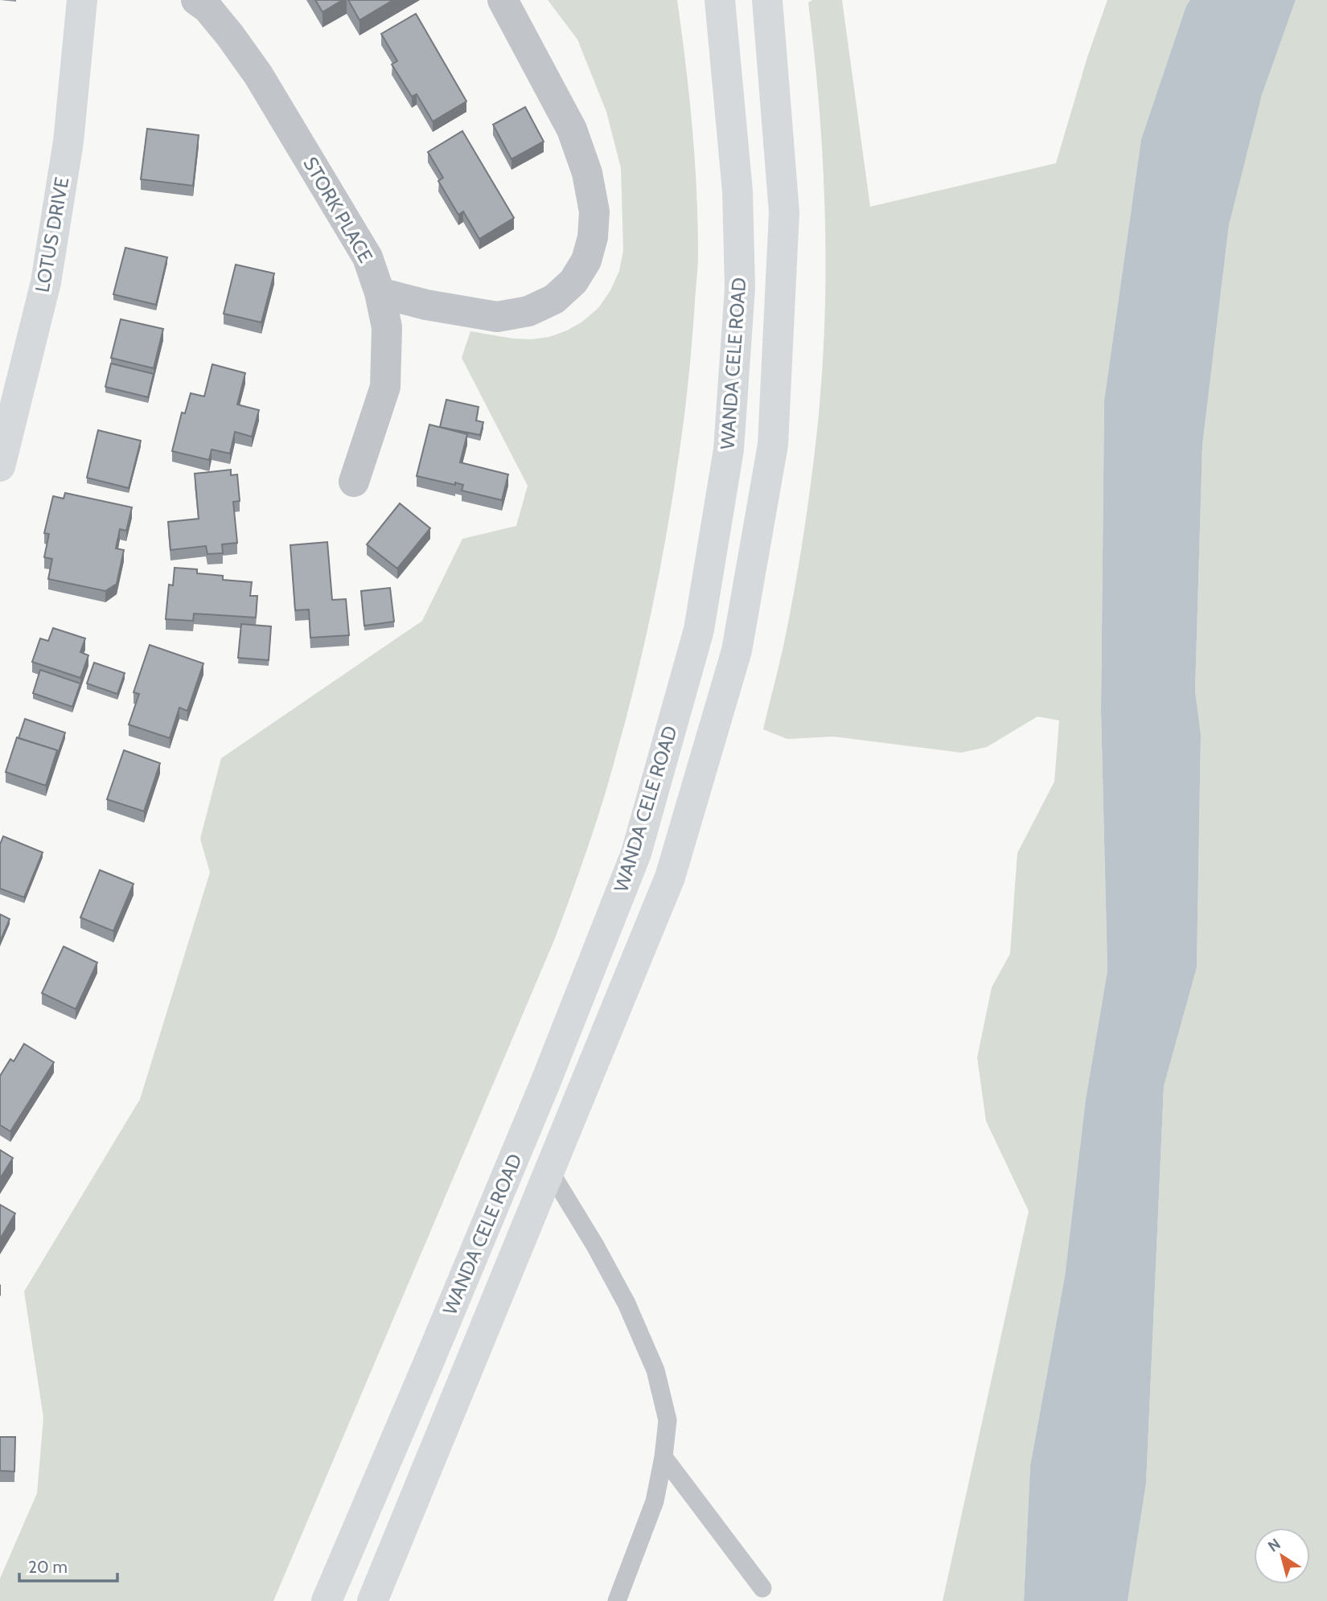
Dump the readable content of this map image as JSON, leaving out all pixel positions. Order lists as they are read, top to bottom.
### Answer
{
  "streets": {
    "street": ["STORK PLACE", "LOTUS DRIVE", "WANDA CELE ROAD"]
  },
  "scale_bar": "20 m",
  "north": "top left"
}
